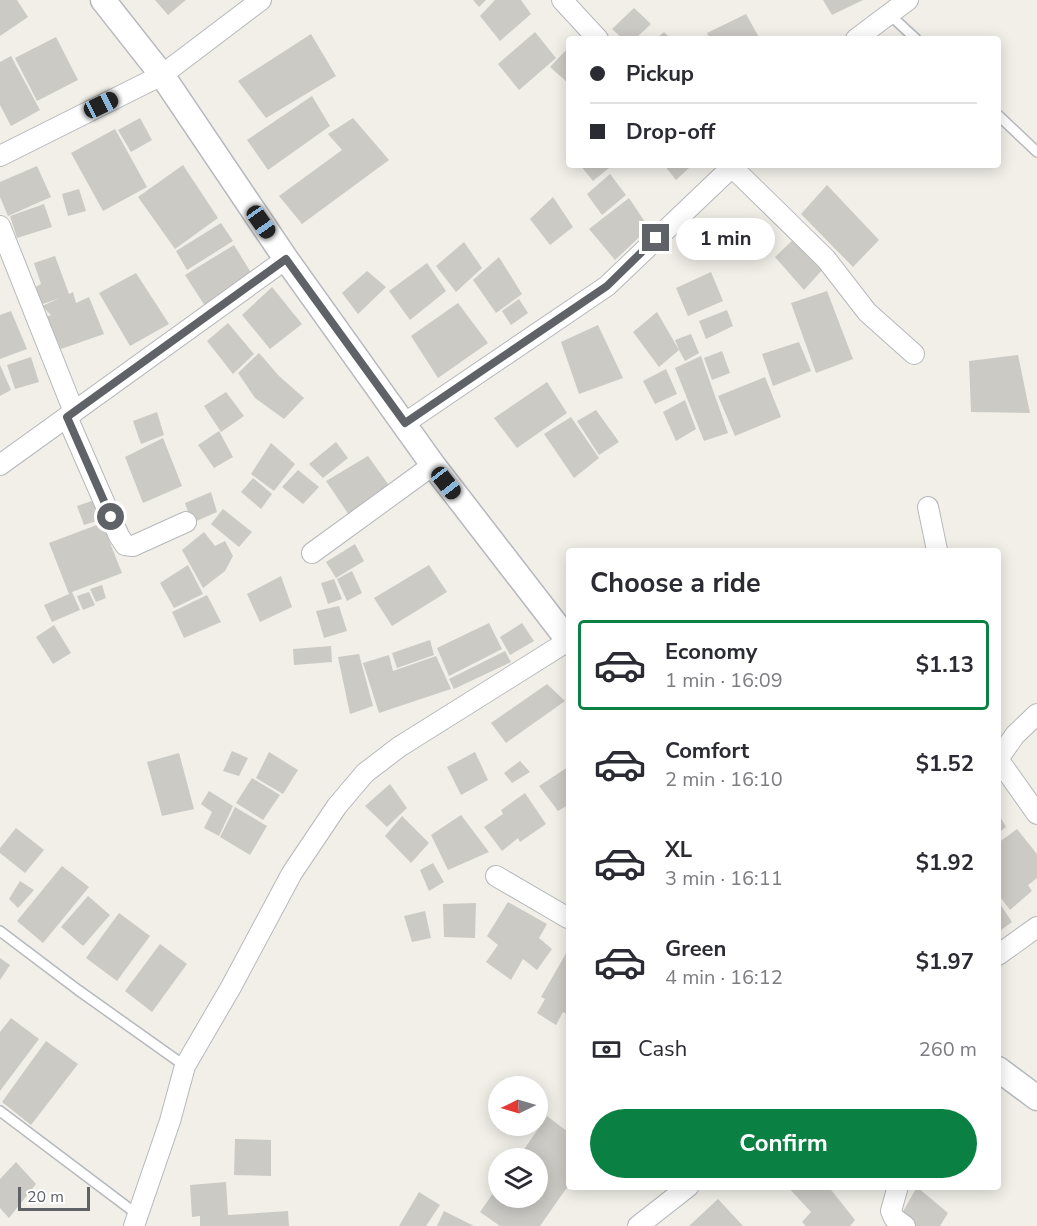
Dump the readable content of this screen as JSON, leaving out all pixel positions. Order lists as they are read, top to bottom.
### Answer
{
  "scale_bar": "20 m",
  "north": "left",
  "page": {
    "banner": ["Pickup", "Drop-off"],
    "bubble": "1 min",
    "heading": "Choose a ride",
    "list": [
      {
        "name": "Economy",
        "note": "1 min · 16:09",
        "value": "$1.13"
      },
      {
        "name": "Comfort",
        "note": "2 min · 16:10",
        "value": "$1.52"
      },
      {
        "name": "XL",
        "note": "3 min · 16:11",
        "value": "$1.92"
      },
      {
        "name": "Green",
        "note": "4 min · 16:12",
        "value": "$1.97"
      }
    ],
    "pay": ["Cash", "260 m"],
    "buttons": "Confirm",
    "scale": "20 m"
  }
}
